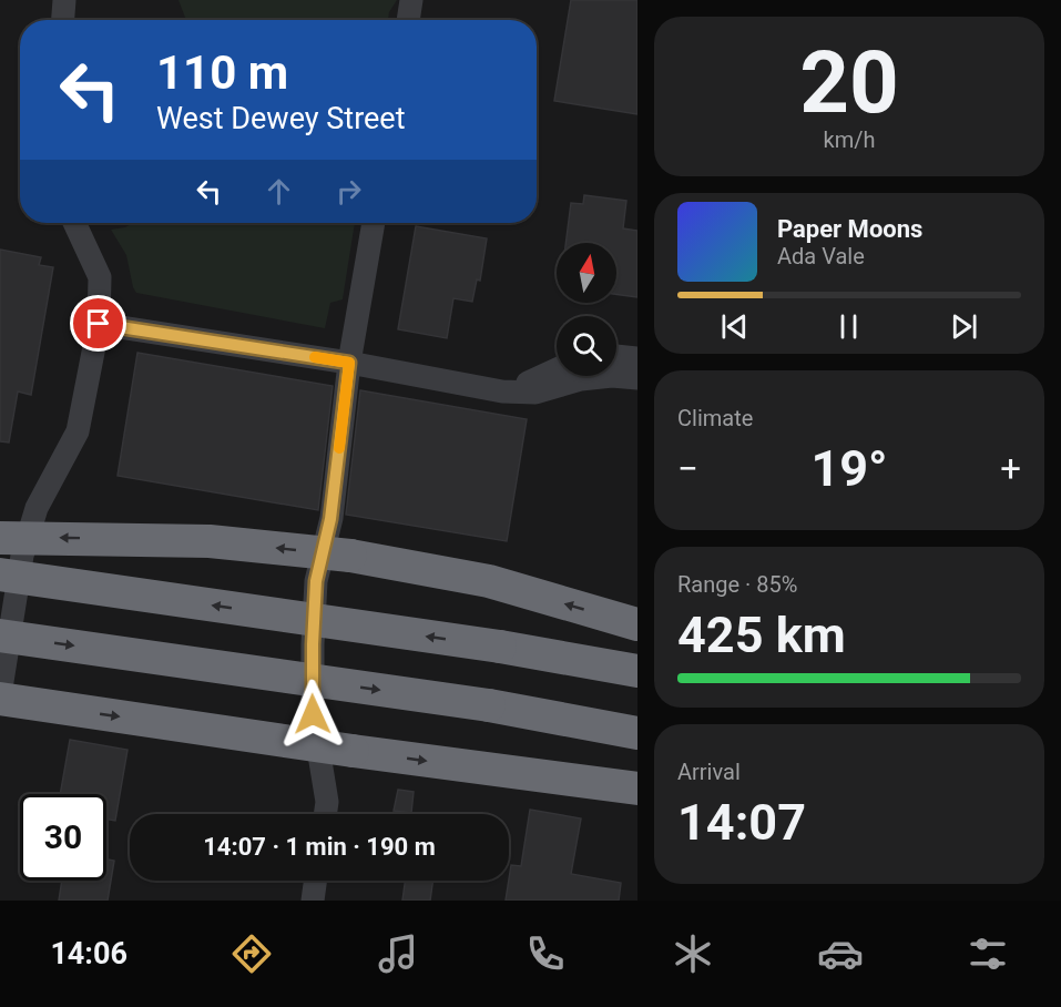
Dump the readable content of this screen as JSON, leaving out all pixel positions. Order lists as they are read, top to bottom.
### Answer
{
  "north": "top",
  "page": {
    "tile": [
      ["20", "km/h"],
      "Climate",
      ["Range · 85%", "425 km"],
      ["Arrival", "14:07"]
    ],
    "turn": ["110 m", "West Dewey Street"],
    "song": ["Paper Moons", "Ada Vale"],
    "heat": ["−", "19°", "+"],
    "limit": "30",
    "trip": "14:07 · 1 min · 190 m",
    "tabs": "14:06"
  }
}
